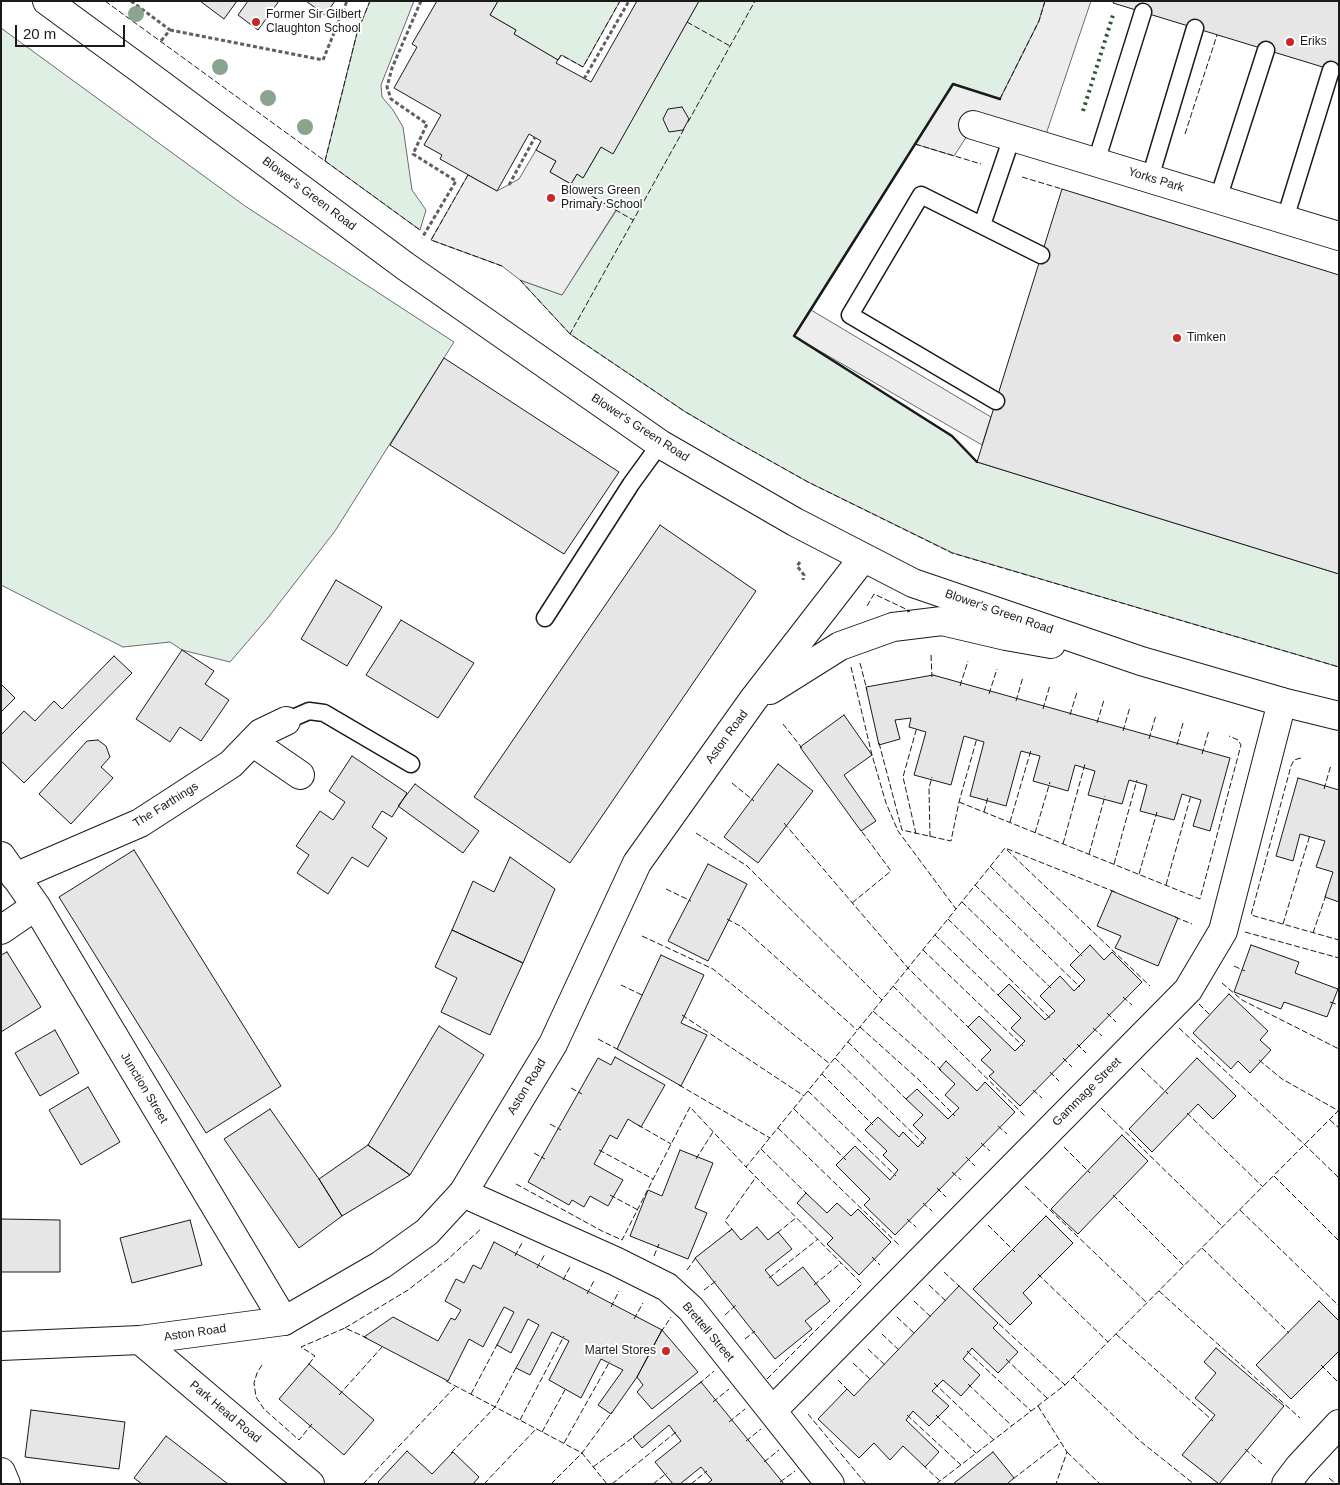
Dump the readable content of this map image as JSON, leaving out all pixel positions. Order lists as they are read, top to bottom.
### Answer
{
  "streets": {
    "main road": [
      "Yorks Park",
      "Blower's Green Road",
      "Aston Road",
      "The Farthings",
      "Junction Street",
      "Gammage Street",
      "Brettell Street",
      "Park Head Road"
    ]
  },
  "crossings": [
    ["Blower's Green Road", "Aston Road"],
    ["Blower's Green Road", "Gammage Street"],
    ["Aston Road", "Junction Street"],
    ["Aston Road", "Brettell Street"],
    ["Aston Road", "Park Head Road"],
    ["The Farthings", "Junction Street"],
    ["Gammage Street", "Brettell Street"]
  ],
  "places": [
    "Former Sir Gilbert Claughton School",
    "Eriks",
    "Blowers Green Primary School",
    "Timken",
    "Martel Stores"
  ],
  "scale_bar": "20 m"
}
